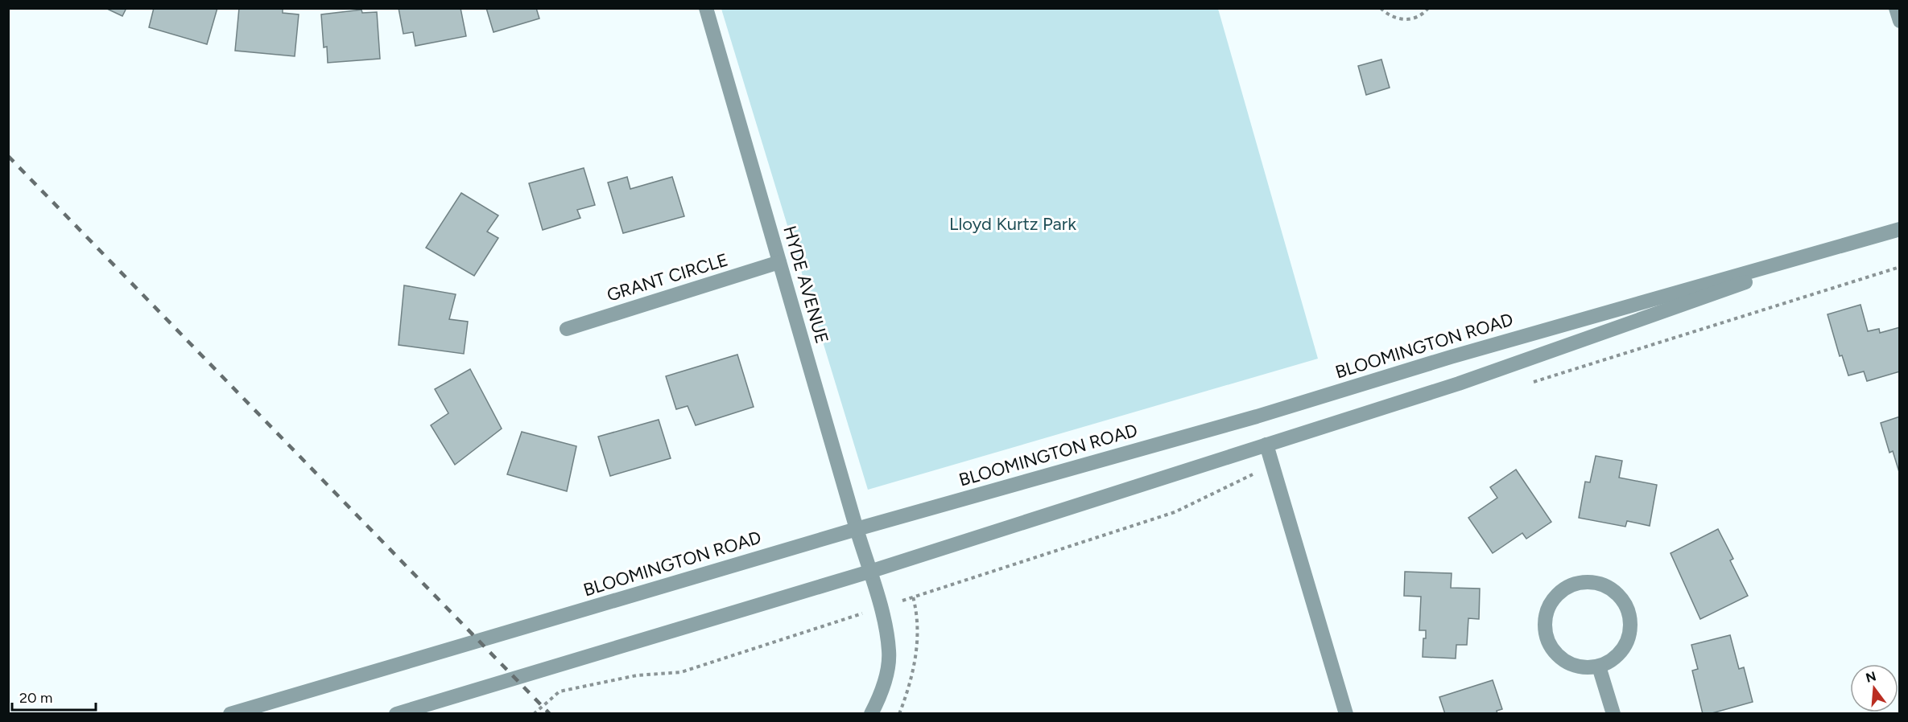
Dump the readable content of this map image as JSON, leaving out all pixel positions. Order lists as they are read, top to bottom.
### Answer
{
  "streets": {
    "street": ["GRANT CIRCLE", "HYDE AVENUE", "BLOOMINGTON ROAD"]
  },
  "crossings": [
    ["GRANT CIRCLE", "HYDE AVENUE"],
    ["HYDE AVENUE", "BLOOMINGTON ROAD"]
  ],
  "parks": ["Lloyd Kurtz Park"],
  "scale_bar": "20 m",
  "north": "top"
}
